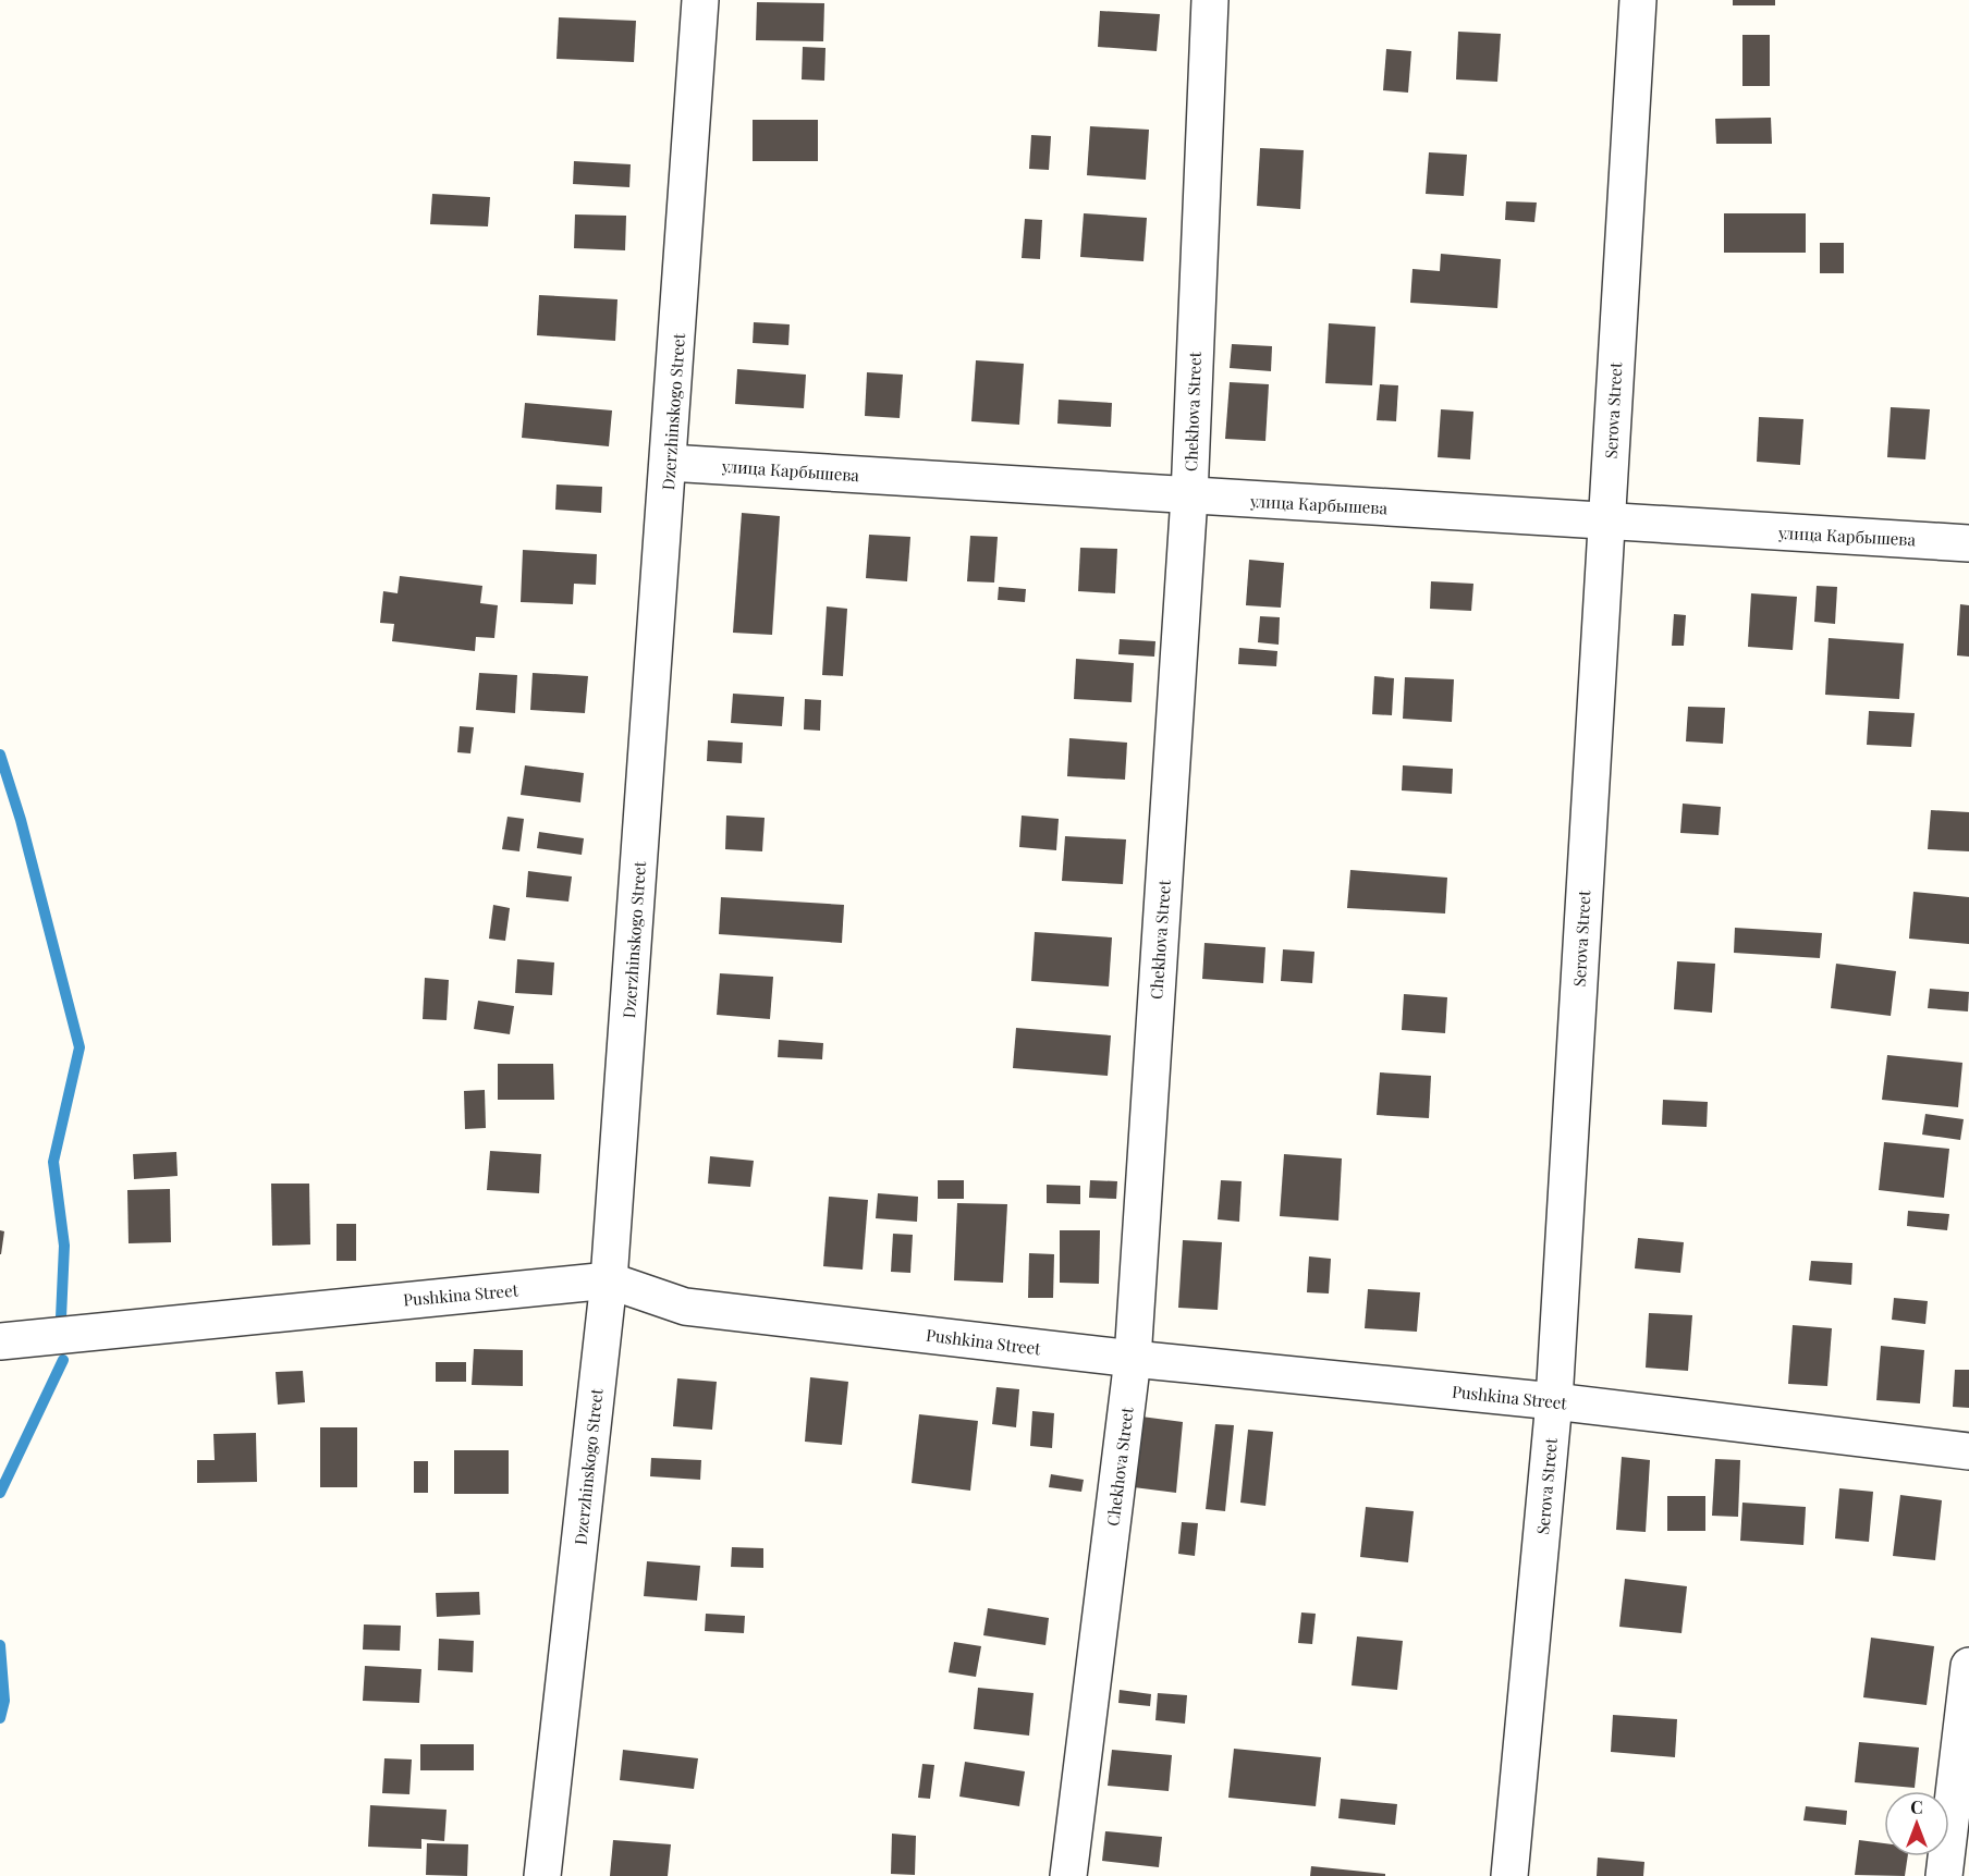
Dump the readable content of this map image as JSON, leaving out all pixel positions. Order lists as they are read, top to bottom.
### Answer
{
  "streets": {
    "street": [
      "Serova Street",
      "Dzerzhinskogo Street",
      "Chekhova Street",
      "улица Карбышева",
      "Pushkina Street"
    ]
  },
  "crossings": [
    ["Serova Street", "улица Карбышева"],
    ["Serova Street", "Pushkina Street"],
    ["Dzerzhinskogo Street", "улица Карбышева"],
    ["Dzerzhinskogo Street", "Pushkina Street"],
    ["Chekhova Street", "улица Карбышева"],
    ["Chekhova Street", "Pushkina Street"]
  ],
  "north": "top"
}
